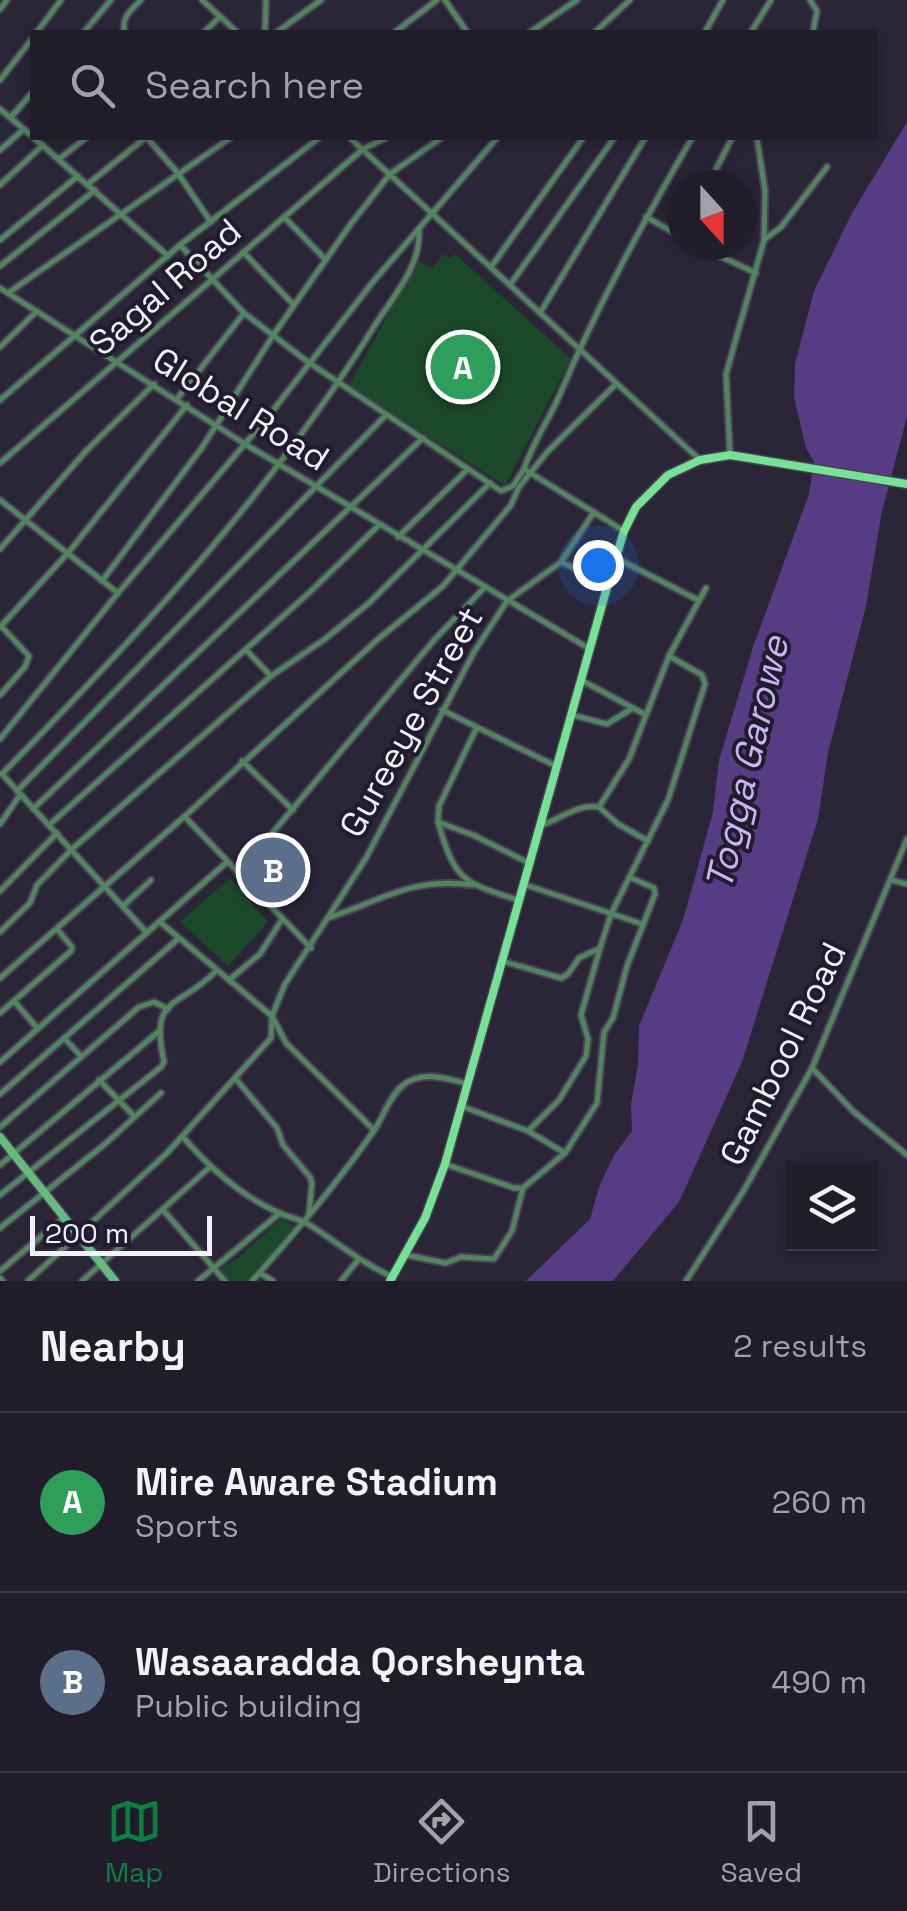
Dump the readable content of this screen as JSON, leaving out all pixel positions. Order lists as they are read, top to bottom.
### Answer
{
  "streets": {
    "street": [
      "Sagal Road",
      "Global Road",
      "Gureeye Street",
      "Gambool Road"
    ]
  },
  "crossings": [
    ["Sagal Road", "Global Road"],
    ["Global Road", "Gureeye Street"]
  ],
  "water": ["Togga Garowe"],
  "scale_bar": "200 m",
  "north": "bottom",
  "page": {
    "search": "Search here",
    "pins": ["A", "B"],
    "scale": "200 m",
    "heading": ["Nearby", "2 results"],
    "list": [
      {
        "mark": "A",
        "name": "Mire Aware Stadium",
        "note": "Sports",
        "value": "260 m"
      },
      {
        "mark": "B",
        "name": "Wasaaradda Qorsheynta",
        "note": "Public building",
        "value": "490 m"
      }
    ],
    "nav": ["Map", "Directions", "Saved"]
  }
}
